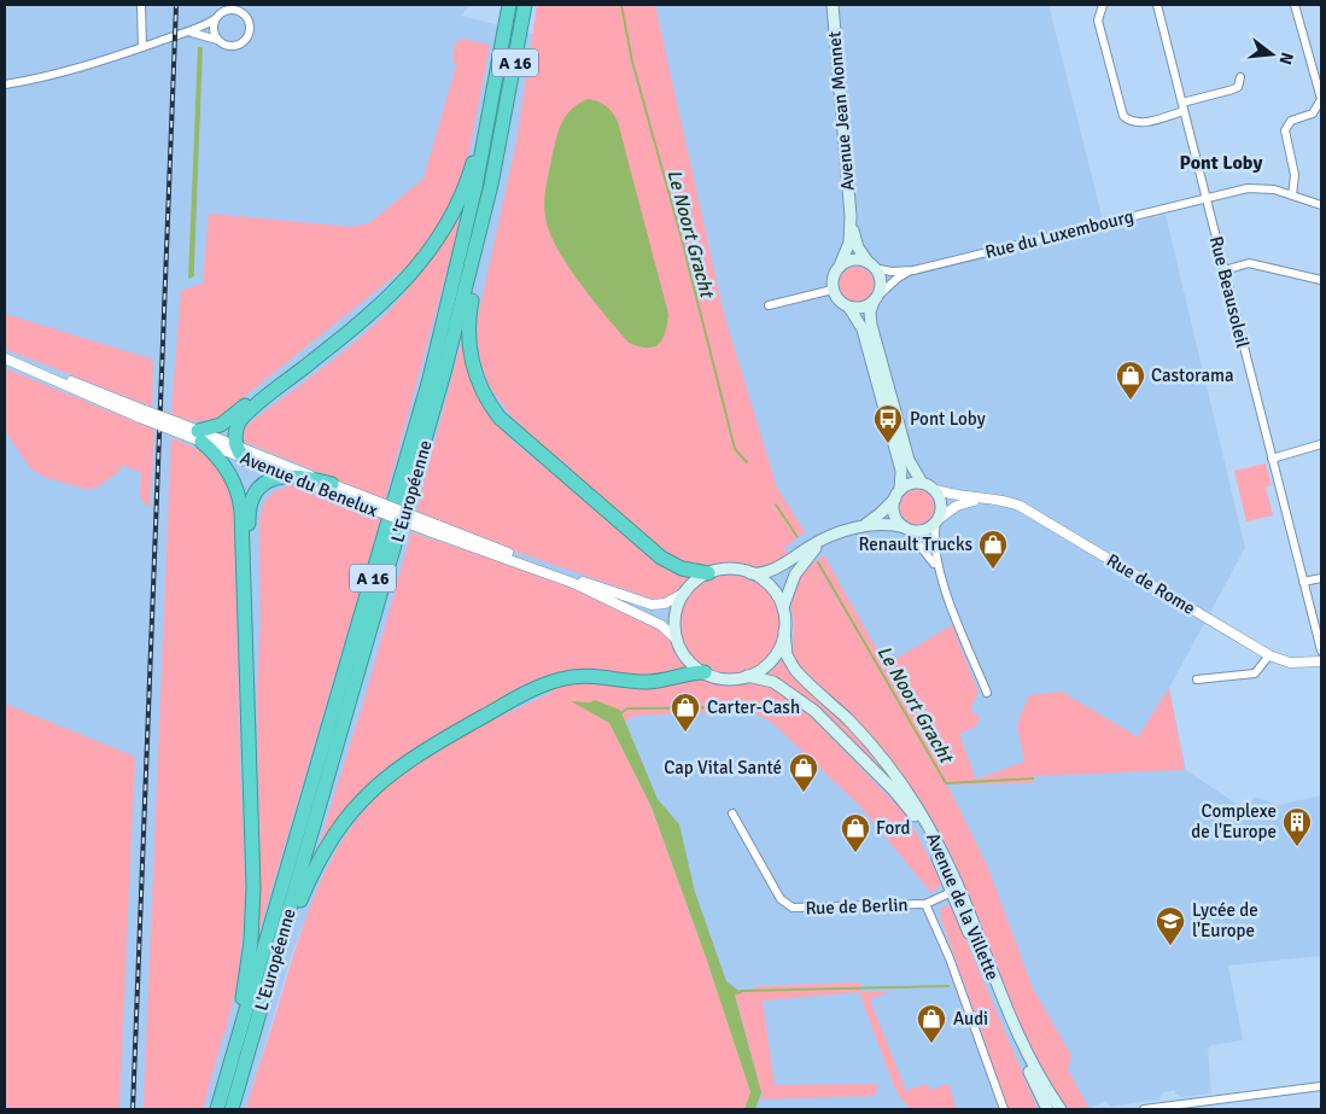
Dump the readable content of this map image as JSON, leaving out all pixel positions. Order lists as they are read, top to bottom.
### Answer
{
  "streets": {
    "highway": ["A 16", "L'Européenne"],
    "main road": ["Avenue Jean Monnet", "Avenue de la Villette"],
    "street": [
      "Rue du Luxembourg",
      "Rue Beausoleil",
      "Avenue du Benelux",
      "Rue de Rome",
      "Rue de Berlin"
    ]
  },
  "crossings": [
    ["Avenue Jean Monnet", "Rue du Luxembourg"],
    ["Rue du Luxembourg", "Rue Beausoleil"],
    ["Avenue du Benelux", "Avenue de la Villette"],
    ["Rue de Berlin", "Avenue de la Villette"]
  ],
  "districts": ["Pont Loby"],
  "water": ["Le Noort Gracht"],
  "places": {
    "shop": [
      "Castorama",
      "Renault Trucks",
      "Carter-Cash",
      "Cap Vital Santé",
      "Ford",
      "Audi"
    ],
    "bus stop": ["Pont Loby"],
    "building": ["Complexe de l'Europe"],
    "school or university": ["Lycée de l'Europe"]
  },
  "north": "right"
}
